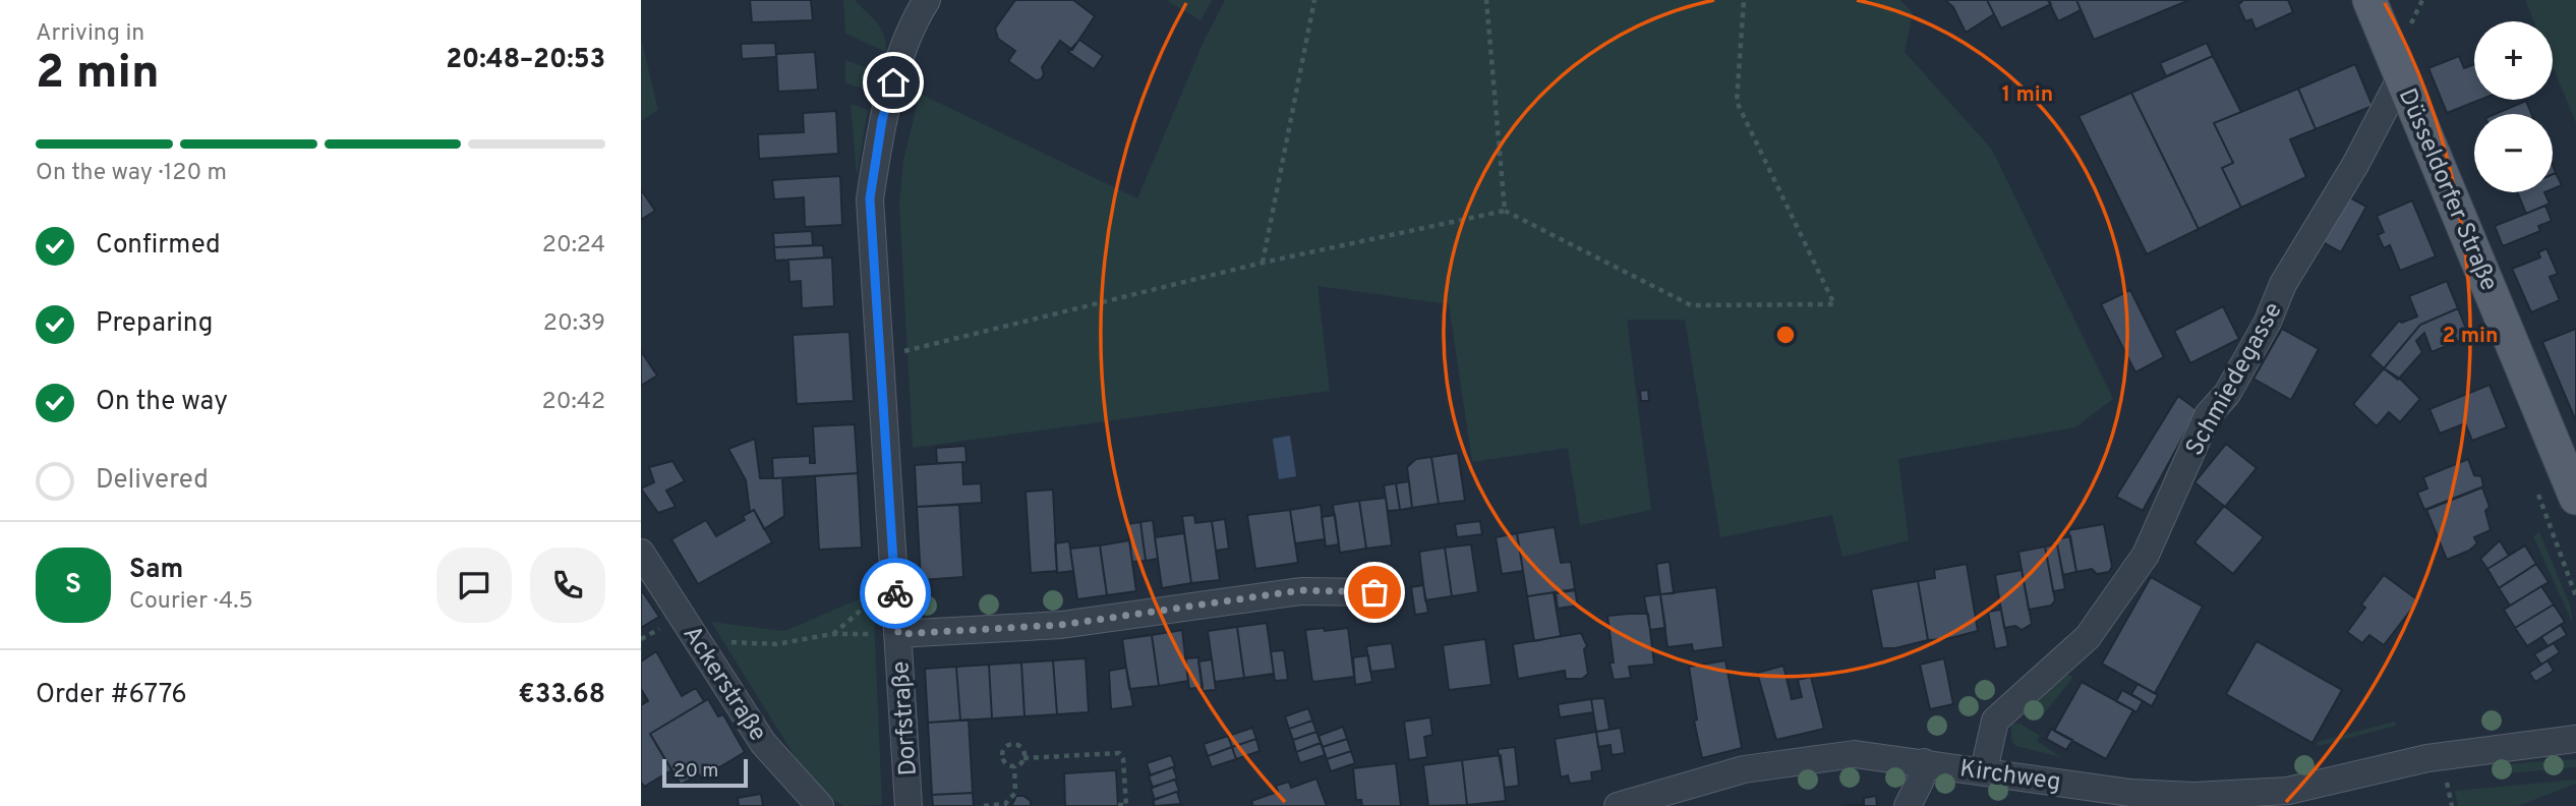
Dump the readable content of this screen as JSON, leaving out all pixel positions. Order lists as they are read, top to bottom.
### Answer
{
  "streets": {
    "main road": ["Düsseldorfer Straße"],
    "street": [
      "Schmiedegasse",
      "Ackerstraße",
      "Dorfstraße",
      "Kirchweg"
    ]
  },
  "crossings": [
    ["Düsseldorfer Straße", "Schmiedegasse"],
    ["Schmiedegasse", "Kirchweg"]
  ],
  "scale_bar": "20 m",
  "page": {
    "heading": ["2 min", "Arriving in", "20:48–20:53"],
    "panel": [
      "Sam",
      "Courier · 4.5",
      "Order #6776",
      "€33.68"
    ],
    "map_buttons": ["+", "−"],
    "bar": "On the way · 120 m",
    "list": [
      ["Confirmed", "20:24"],
      ["Preparing", "20:39"],
      ["On the way", "20:42"],
      "Delivered"
    ],
    "round": "S",
    "scale": "20 m"
  },
  "rings": ["1 min", "2 min"]
}
